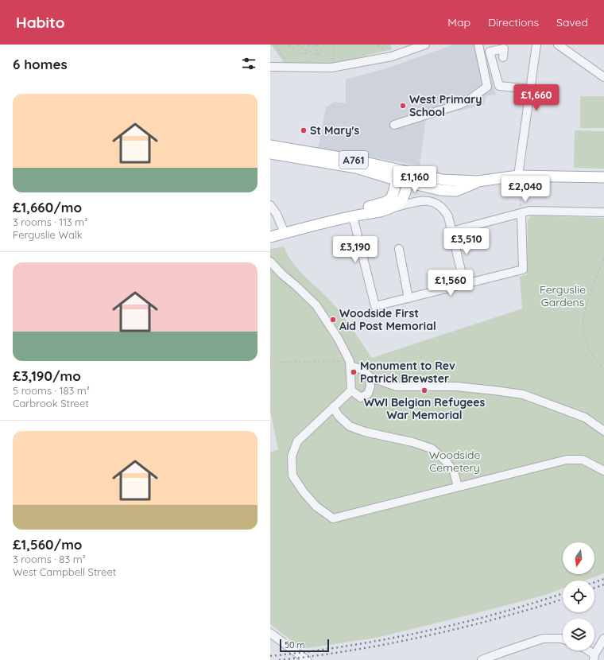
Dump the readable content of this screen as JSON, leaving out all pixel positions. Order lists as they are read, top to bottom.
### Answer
{
  "streets": {
    "main road": ["A761"]
  },
  "parks": ["Ferguslie Gardens", "Woodside Cemetery"],
  "places": [
    "West Primary School",
    "St Mary's",
    "Woodside First Aid Post Memorial",
    "Monument to Rev Patrick Brewster",
    "WWI Belgian Refugees War Memorial"
  ],
  "scale_bar": "50 m",
  "north": "bottom",
  "page": {
    "header": "Habito",
    "nav": ["Map", "Directions", "Saved"],
    "heading": "6 homes",
    "list": [
      {
        "name": "£1,660/mo",
        "note": "3 rooms · 113 m² · Ferguslie Walk"
      },
      {
        "name": "£3,190/mo",
        "note": "5 rooms · 183 m² · Carbrook Street"
      },
      {
        "name": "£1,560/mo",
        "note": "3 rooms · 83 m² · West Campbell Street"
      }
    ],
    "price": [
      "£1,660",
      "£1,160",
      "£2,040",
      "£3,510",
      "£3,190",
      "£1,560"
    ],
    "scale": "50 m"
  }
}
